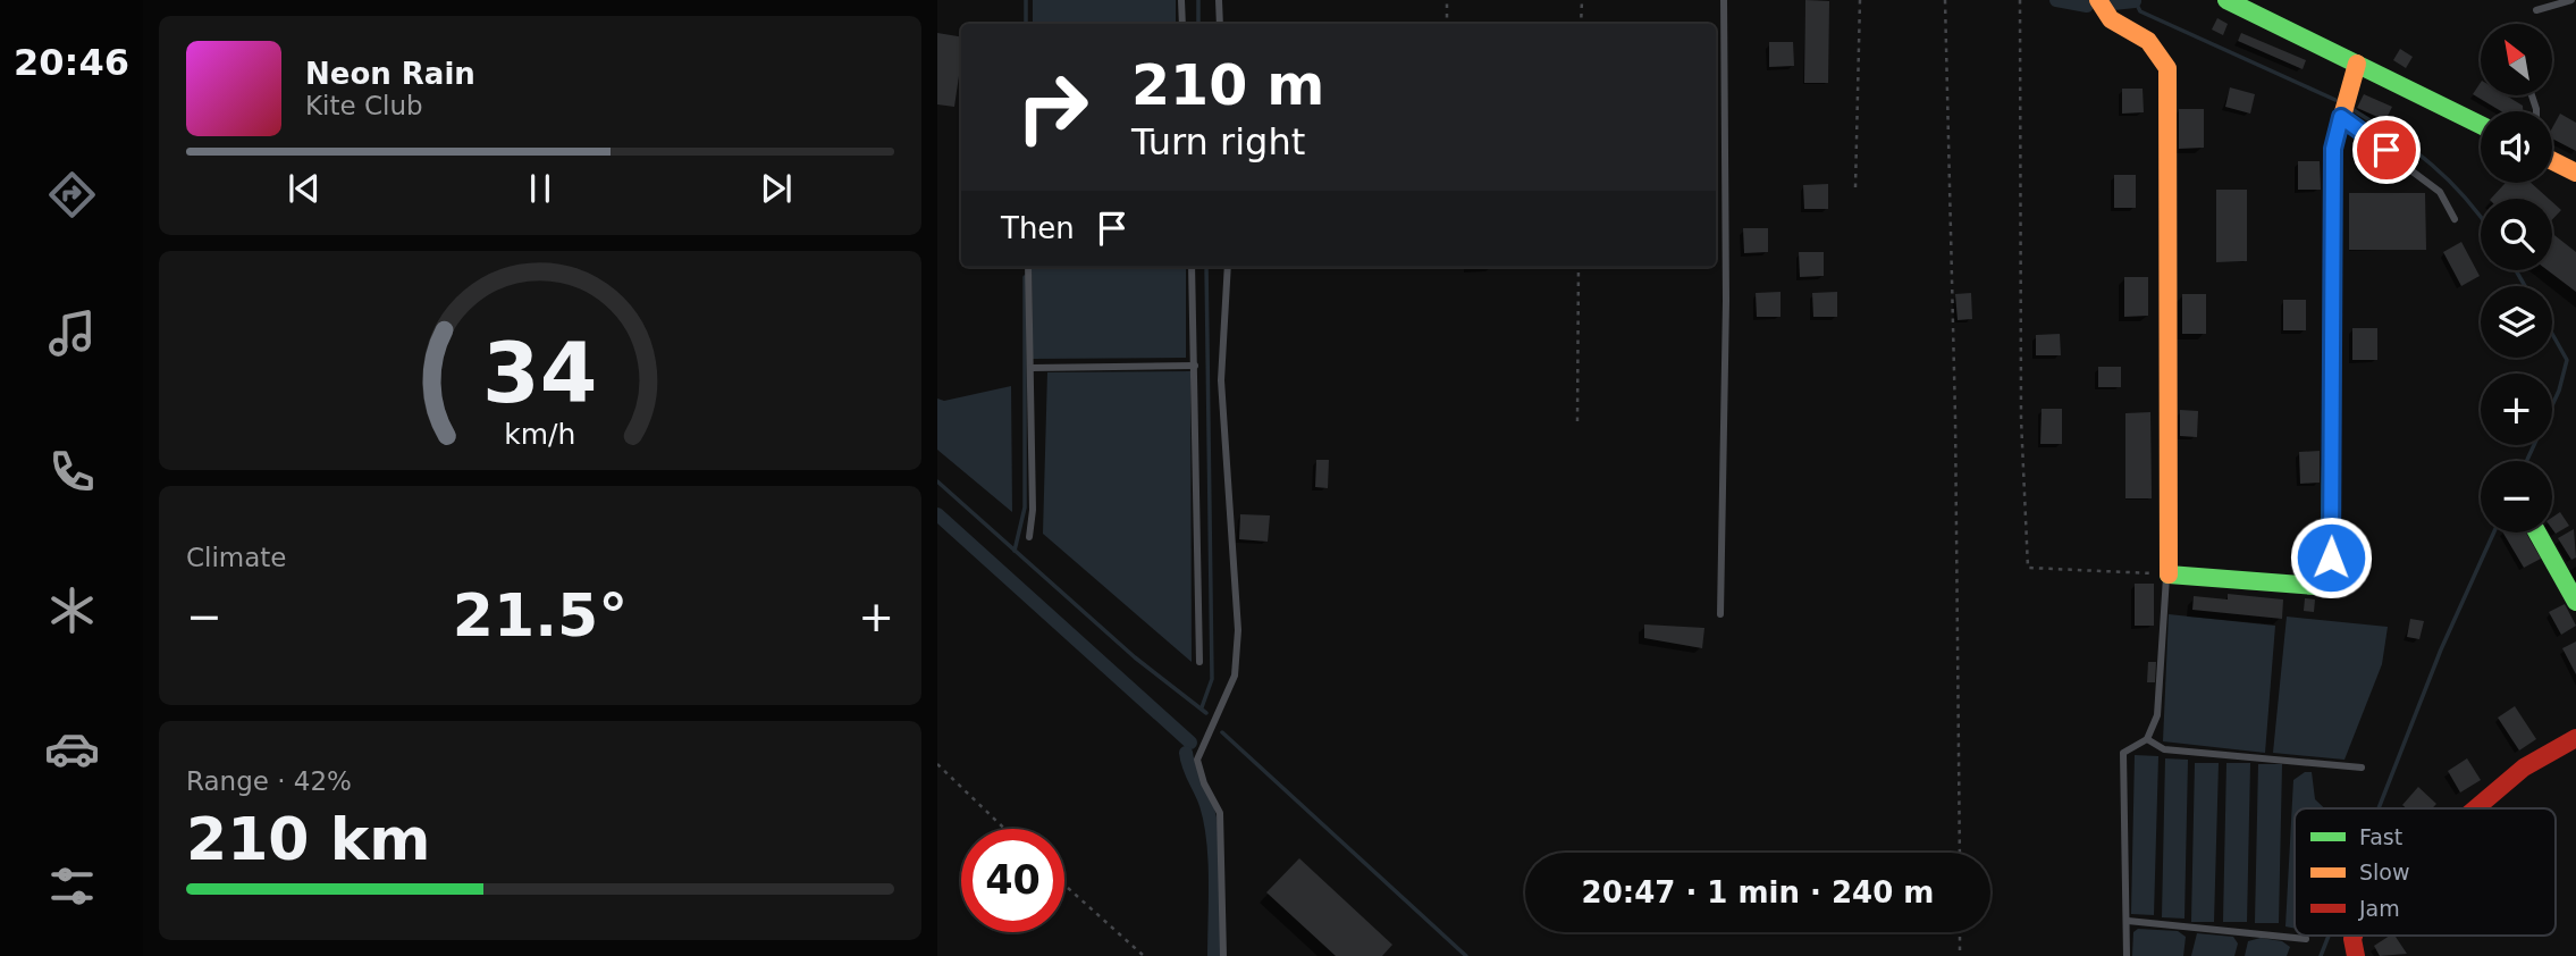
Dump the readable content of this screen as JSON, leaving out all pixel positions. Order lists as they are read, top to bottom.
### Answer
{
  "legend": ["Fast", "Slow", "Jam"],
  "north": "top left",
  "page": {
    "tabs": "20:46",
    "map_buttons": ["+", "−"],
    "turn": ["210 m", "Turn right"],
    "song": ["Neon Rain", "Kite Club"],
    "then": "Then",
    "tile": [
      "Climate",
      ["Range · 42%", "210 km"]
    ],
    "heat": ["−", "21.5°", "+"],
    "limit": "40",
    "trip": "20:47 · 1 min · 240 m",
    "gauge": ["34", "km/h"]
  }
}
